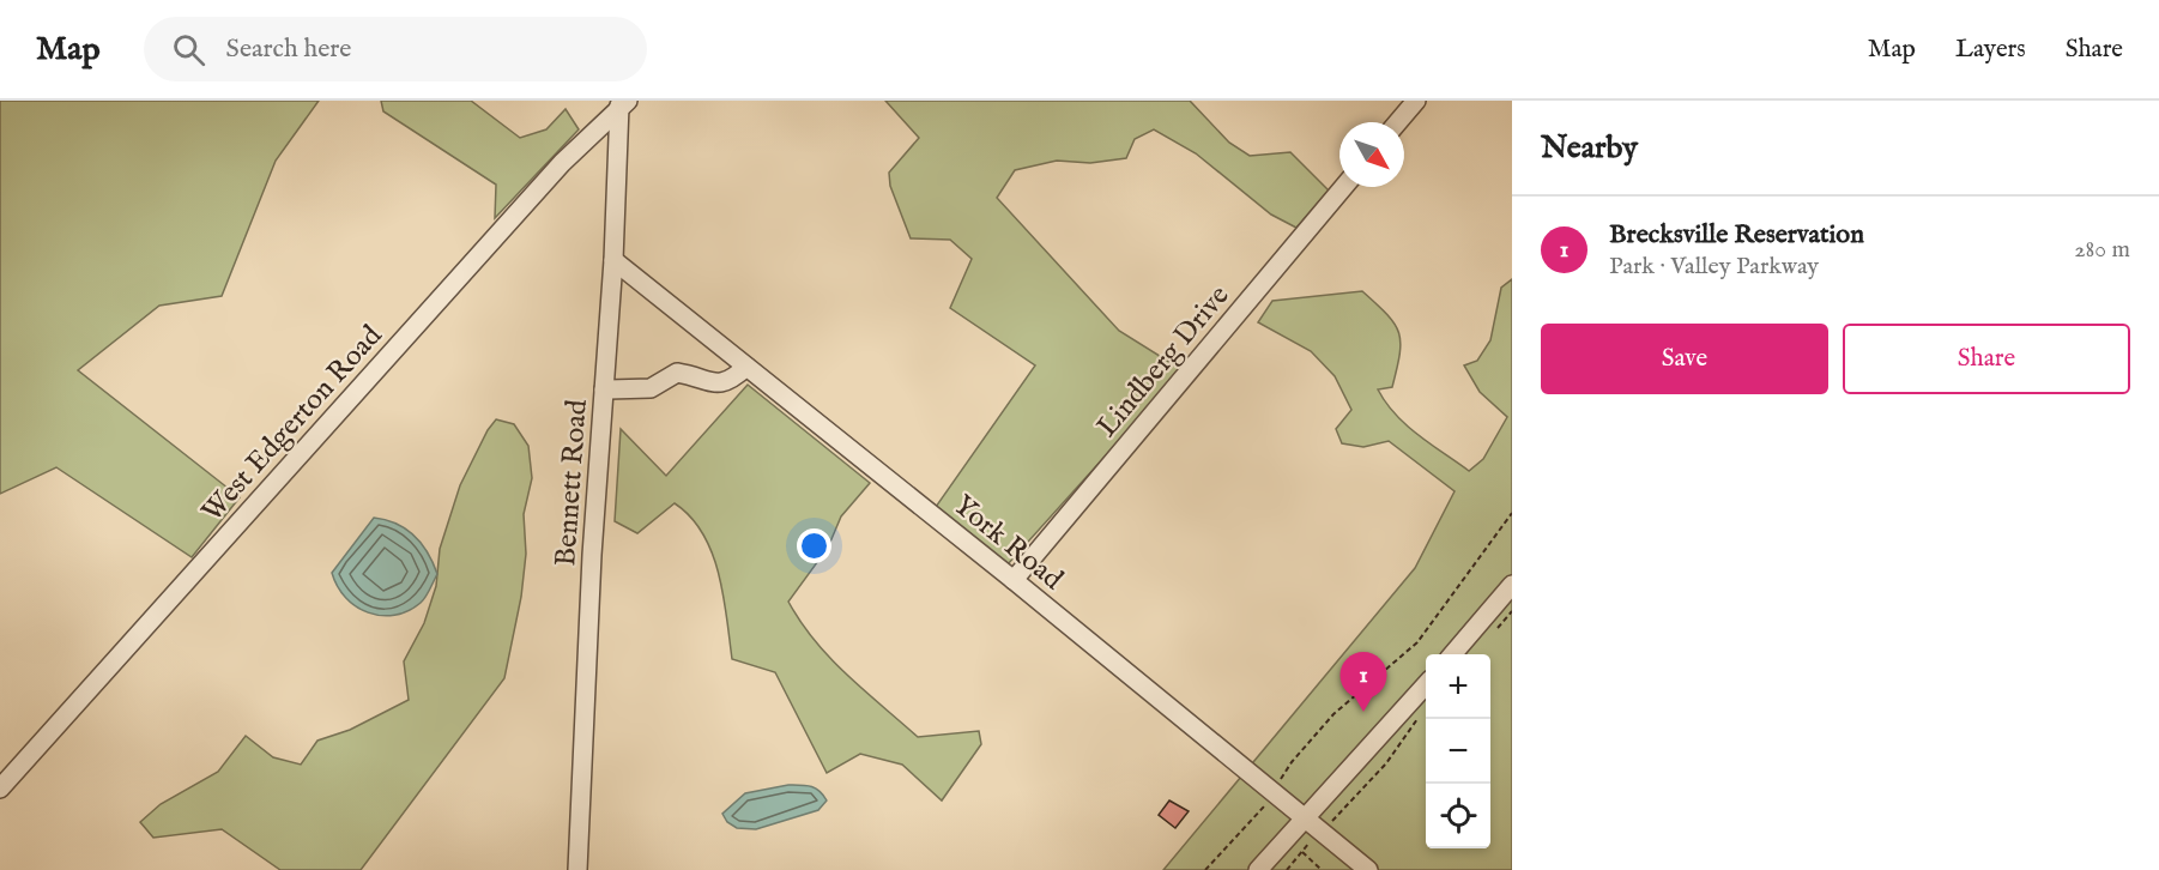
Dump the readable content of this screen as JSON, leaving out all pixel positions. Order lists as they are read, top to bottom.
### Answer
{
  "streets": {
    "street": [
      "Lindberg Drive",
      "West Edgerton Road",
      "Bennett Road",
      "York Road"
    ]
  },
  "crossings": [
    ["Lindberg Drive", "York Road"],
    ["West Edgerton Road", "Bennett Road"],
    ["Bennett Road", "York Road"]
  ],
  "north": "bottom right",
  "page": {
    "header": "Map",
    "search": "Search here",
    "nav": ["Map", "Layers", "Share"],
    "heading": "Nearby",
    "list": [
      {
        "mark": "1",
        "name": "Brecksville Reservation",
        "note": "Park · Valley Parkway",
        "value": "280 m"
      }
    ],
    "buttons": ["Save", "Share"],
    "pins": "1",
    "map_buttons": ["+", "−"]
  }
}
